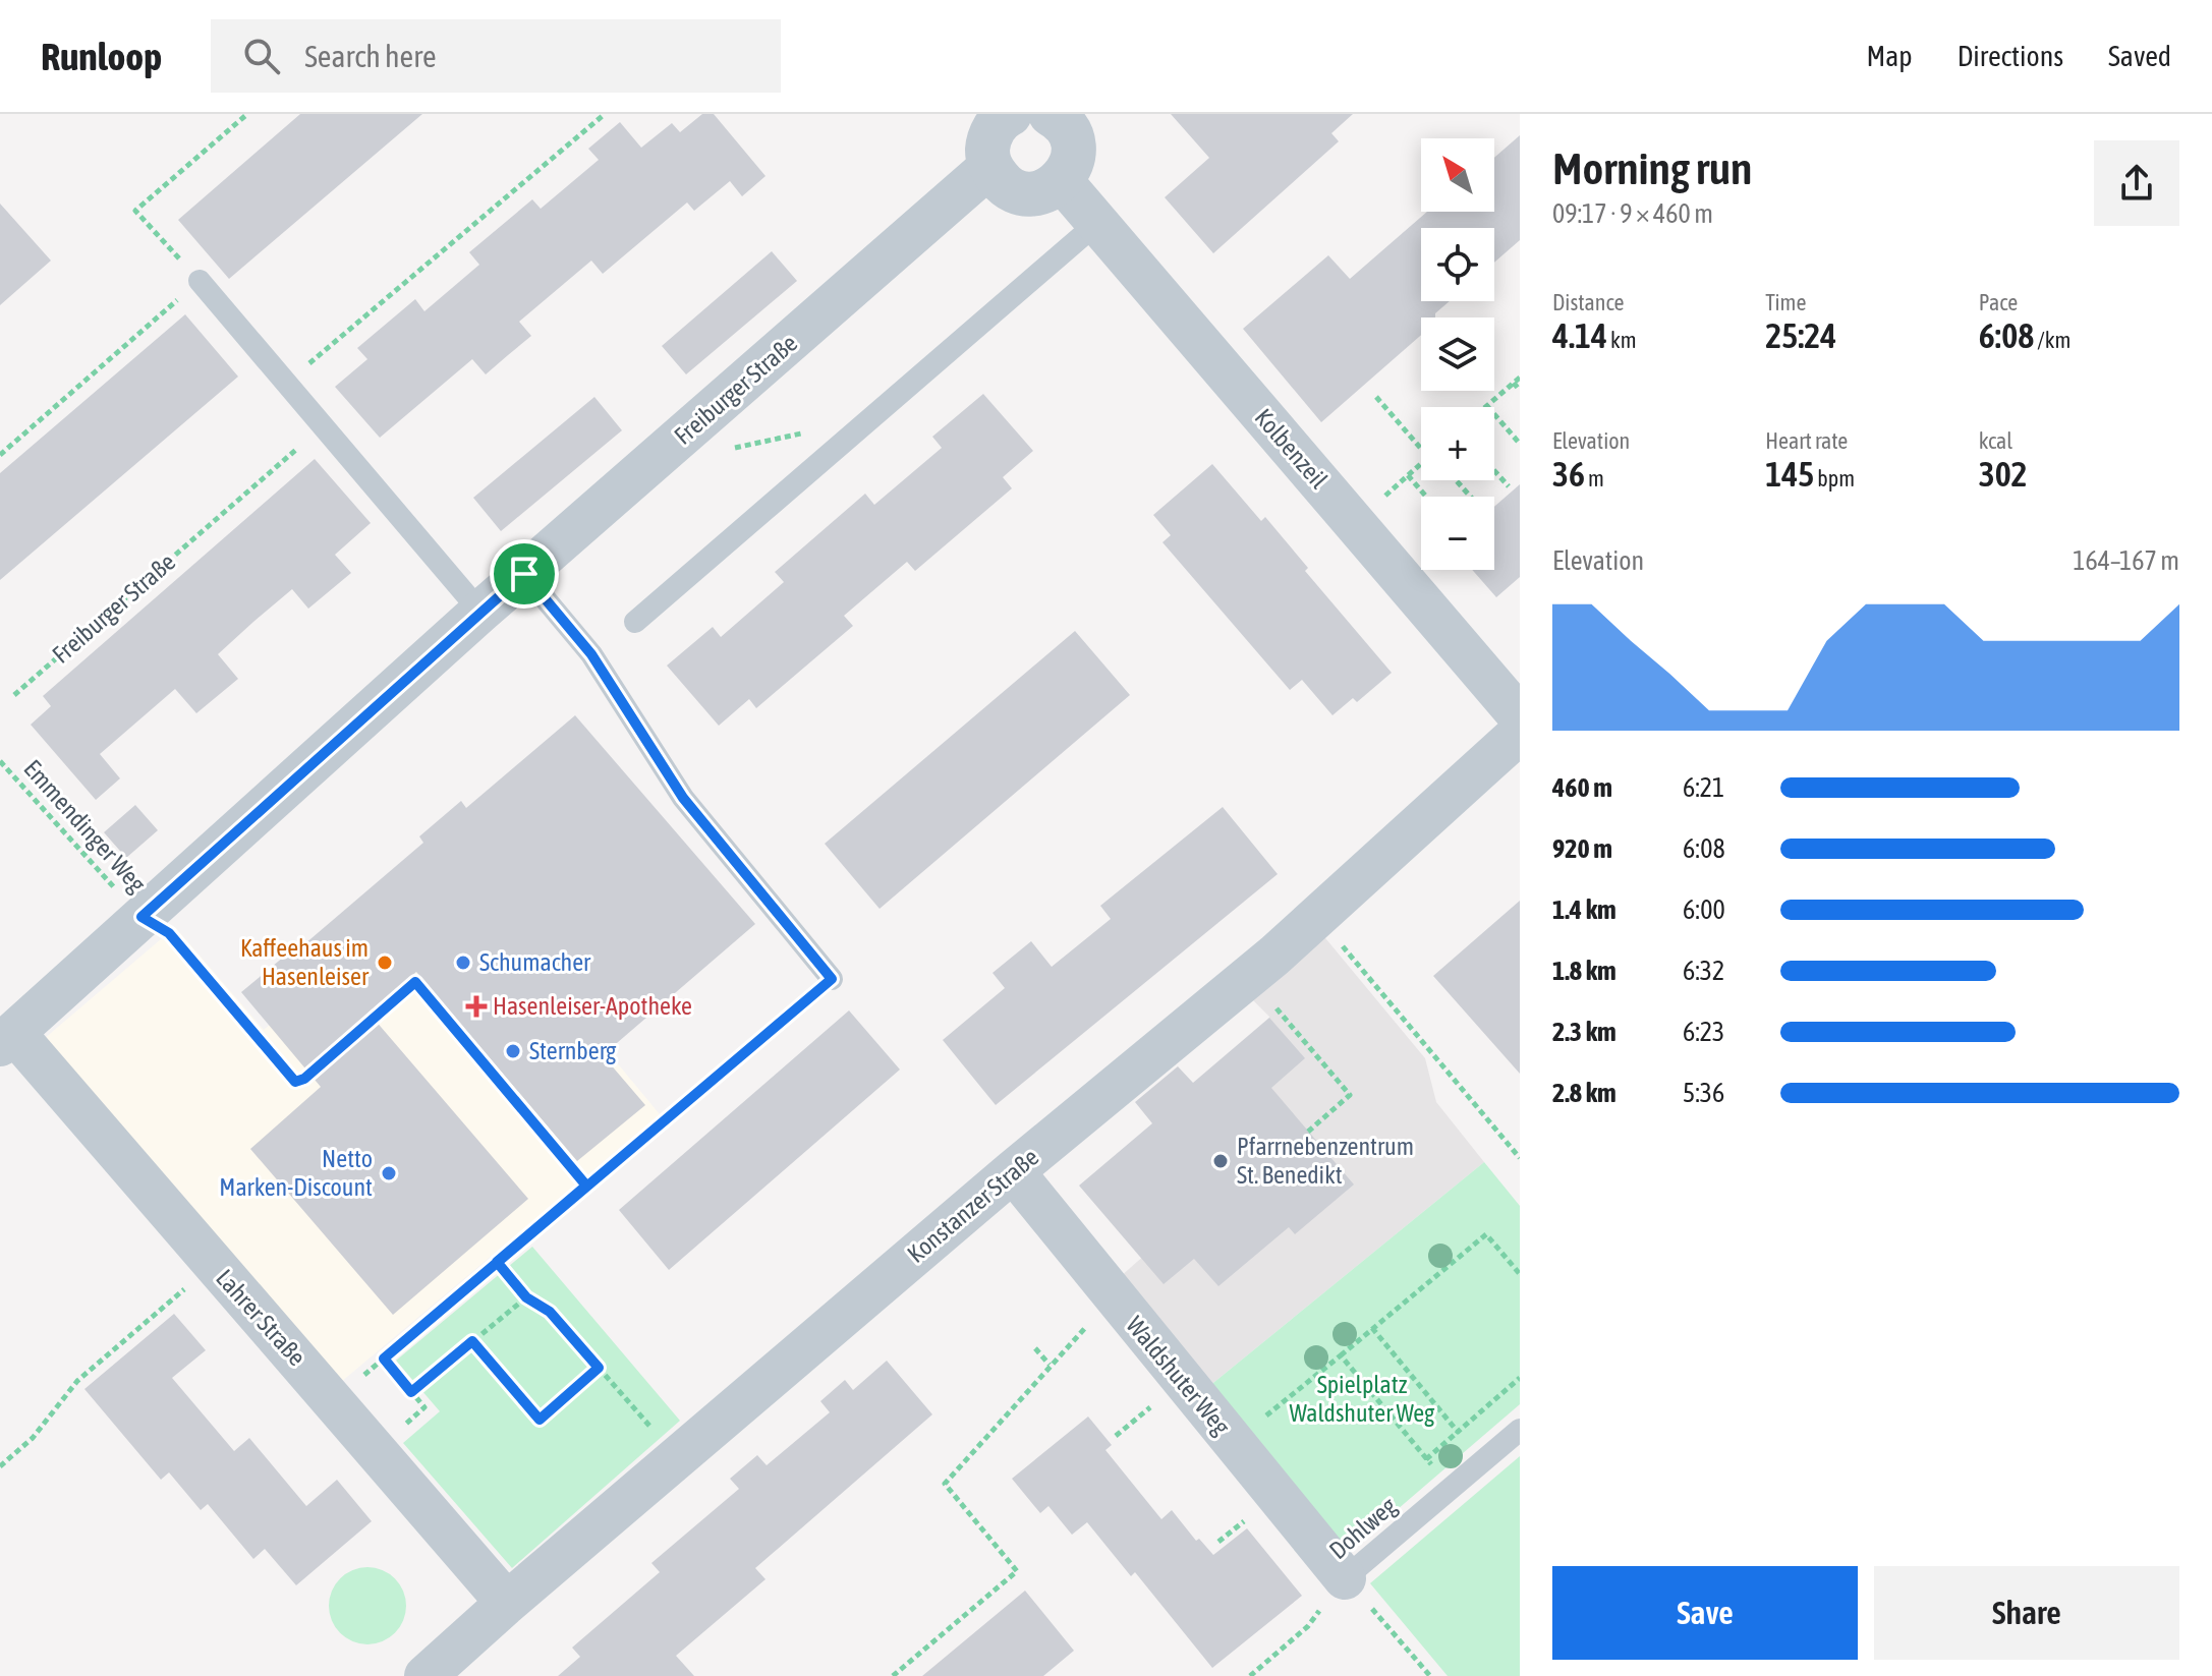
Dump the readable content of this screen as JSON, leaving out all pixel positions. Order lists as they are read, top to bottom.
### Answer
{
  "streets": {
    "street": [
      "Freiburger Straße",
      "Kolbenzeil",
      "Konstanzer Straße",
      "Lahrer Straße",
      "Waldshuter Weg"
    ],
    "lane": ["Dohlweg"],
    "path": ["Emmendinger Weg"]
  },
  "crossings": [
    ["Freiburger Straße", "Emmendinger Weg"],
    ["Freiburger Straße", "Lahrer Straße"],
    ["Konstanzer Straße", "Lahrer Straße"],
    ["Konstanzer Straße", "Waldshuter Weg"],
    ["Waldshuter Weg", "Dohlweg"]
  ],
  "parks": ["Spielplatz Waldshuter Weg"],
  "places": {
    "other": [
      "Kaffeehaus im Hasenleiser",
      "Schumacher",
      "Sternberg",
      "Pfarrnebenzentrum St. Benedikt",
      "Netto Marken-Discount"
    ],
    "health": ["Hasenleiser-Apotheke"]
  },
  "north": "top left",
  "page": {
    "header": "Runloop",
    "search": "Search here",
    "nav": ["Map", "Directions", "Saved"],
    "heading": ["Morning run", "09:17 · 9 × 460 m"],
    "map_buttons": ["+", "−"],
    "stats": [
      ["Distance", "4.14 km"],
      ["Time", "25:24"],
      ["Pace", "6:08 /km"],
      ["Elevation", "36 m"],
      ["Heart rate", "145 bpm"],
      ["kcal", "302"]
    ],
    "chart": ["Elevation", "164–167 m"],
    "list": [
      {
        "name": "460 m",
        "note": "6:21"
      },
      {
        "name": "920 m",
        "note": "6:08"
      },
      {
        "name": "1.4 km",
        "note": "6:00"
      },
      {
        "name": "1.8 km",
        "note": "6:32"
      },
      {
        "name": "2.3 km",
        "note": "6:23"
      },
      {
        "name": "2.8 km",
        "note": "5:36"
      }
    ],
    "buttons": ["Save", "Share"]
  }
}
